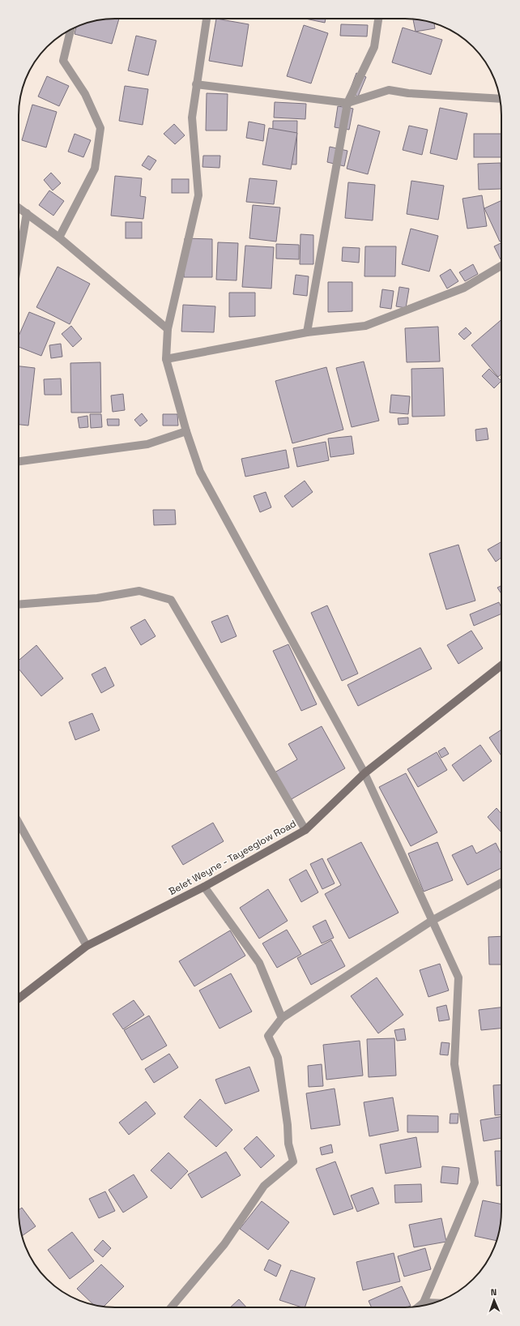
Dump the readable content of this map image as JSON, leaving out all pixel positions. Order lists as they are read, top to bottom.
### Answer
{
  "streets": {
    "main road": ["Belet Weyne - Tayeeglow Road"]
  },
  "north": "top"
}
